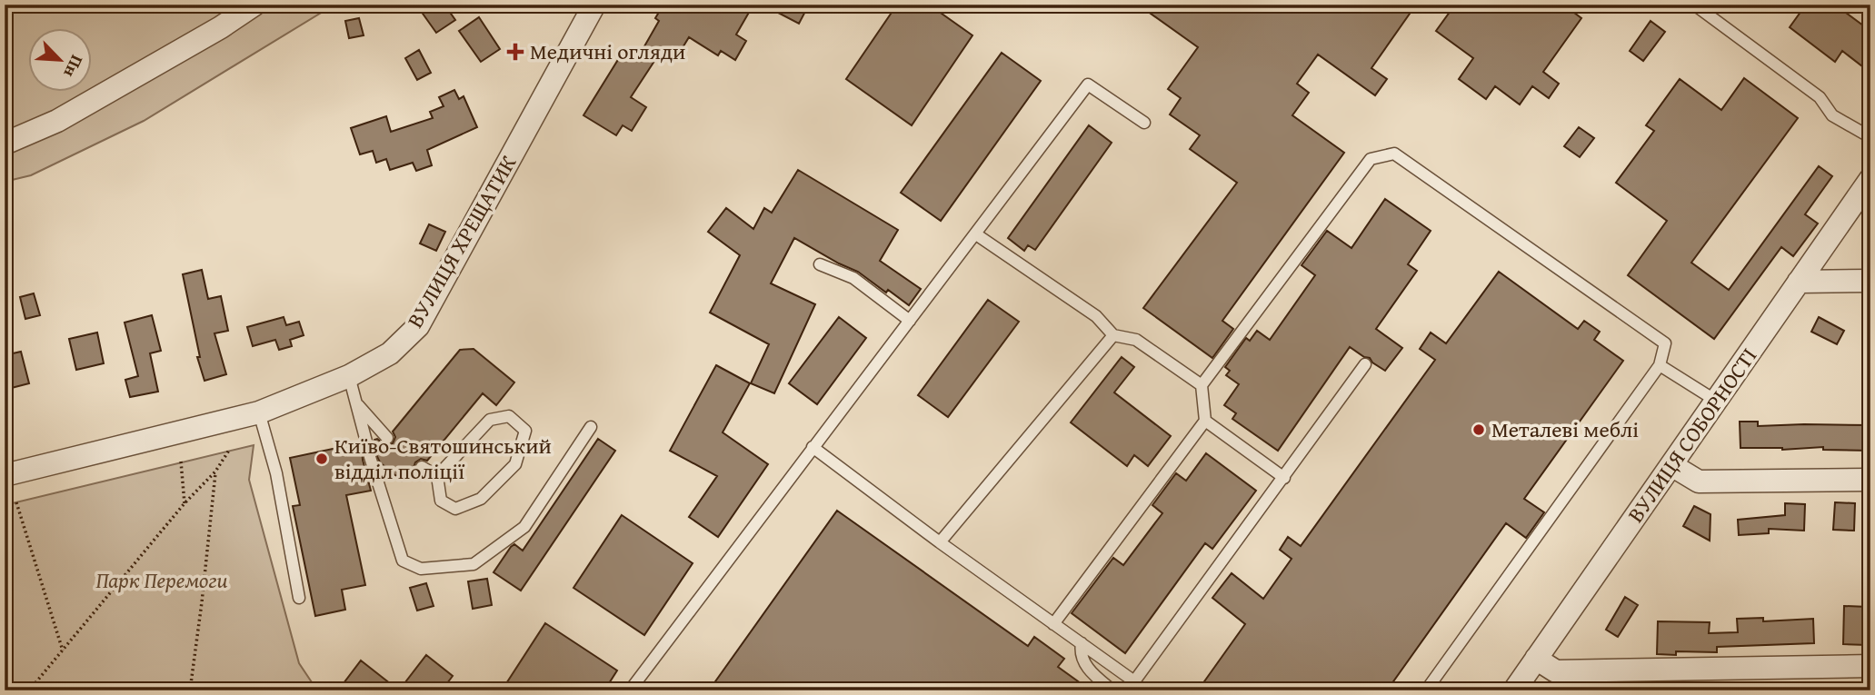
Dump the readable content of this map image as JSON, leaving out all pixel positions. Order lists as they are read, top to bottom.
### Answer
{
  "streets": {
    "street": ["ВУЛИЦЯ ХРЕЩАТИК", "ВУЛИЦЯ СОБОРНОСТІ"]
  },
  "parks": ["Парк Перемоги"],
  "places": {
    "health": ["Медичні огляди"],
    "other": ["Металеві меблі", "Київо-Святошинський відділ поліції"]
  },
  "north": "bottom right"
}
